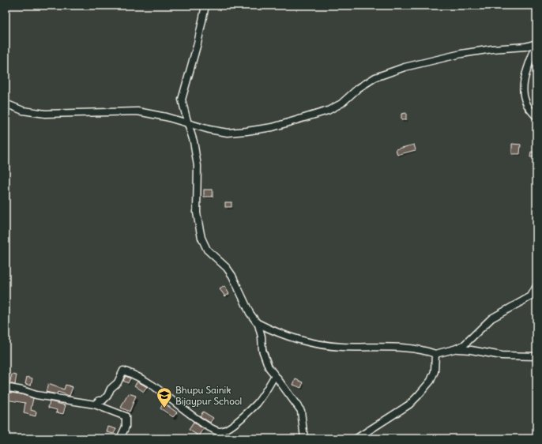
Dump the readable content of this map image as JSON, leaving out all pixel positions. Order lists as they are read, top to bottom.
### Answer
{
  "places": {
    "school or university": ["Bhupu Sainik Bijaypur School"]
  }
}
